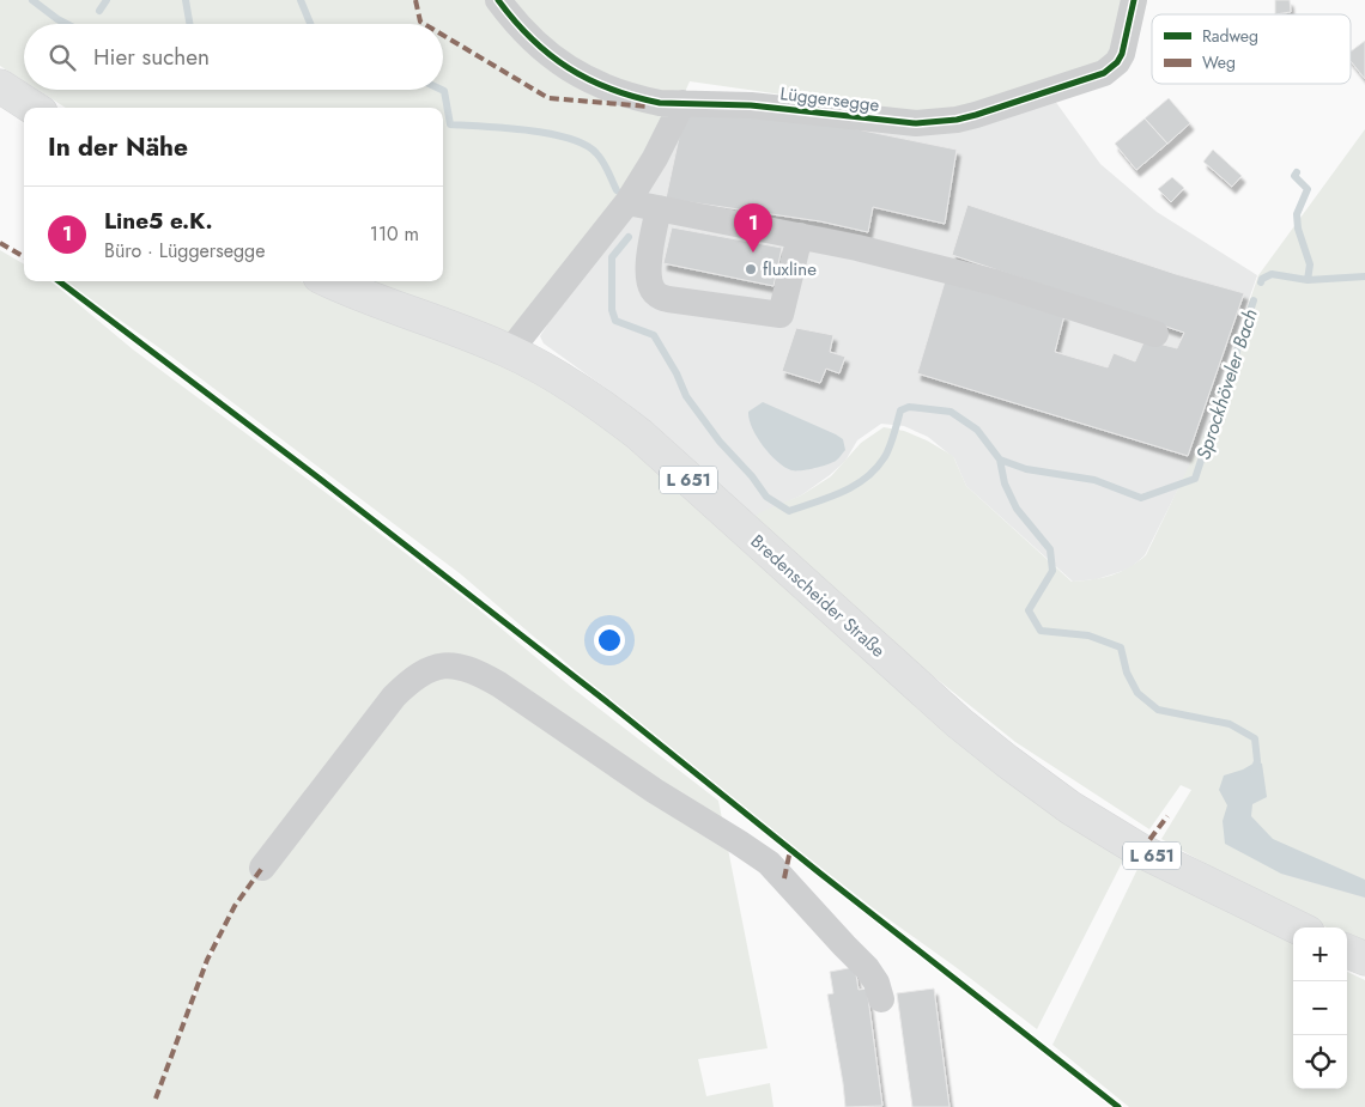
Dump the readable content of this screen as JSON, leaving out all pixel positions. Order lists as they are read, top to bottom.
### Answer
{
  "streets": {
    "main road": ["L 651", "Bredenscheider Straße"],
    "street": ["Lüggersegge"]
  },
  "water": ["Sprockhöveler Bach"],
  "places": ["fluxline"],
  "legend": ["Radweg", "Weg"],
  "page": {
    "search": "Hier suchen",
    "heading": "In der Nähe",
    "list": [
      {
        "mark": "1",
        "name": "Line5 e.K.",
        "note": "Büro · Lüggersegge",
        "value": "110 m"
      }
    ],
    "pins": "1",
    "map_buttons": ["+", "−"]
  }
}
